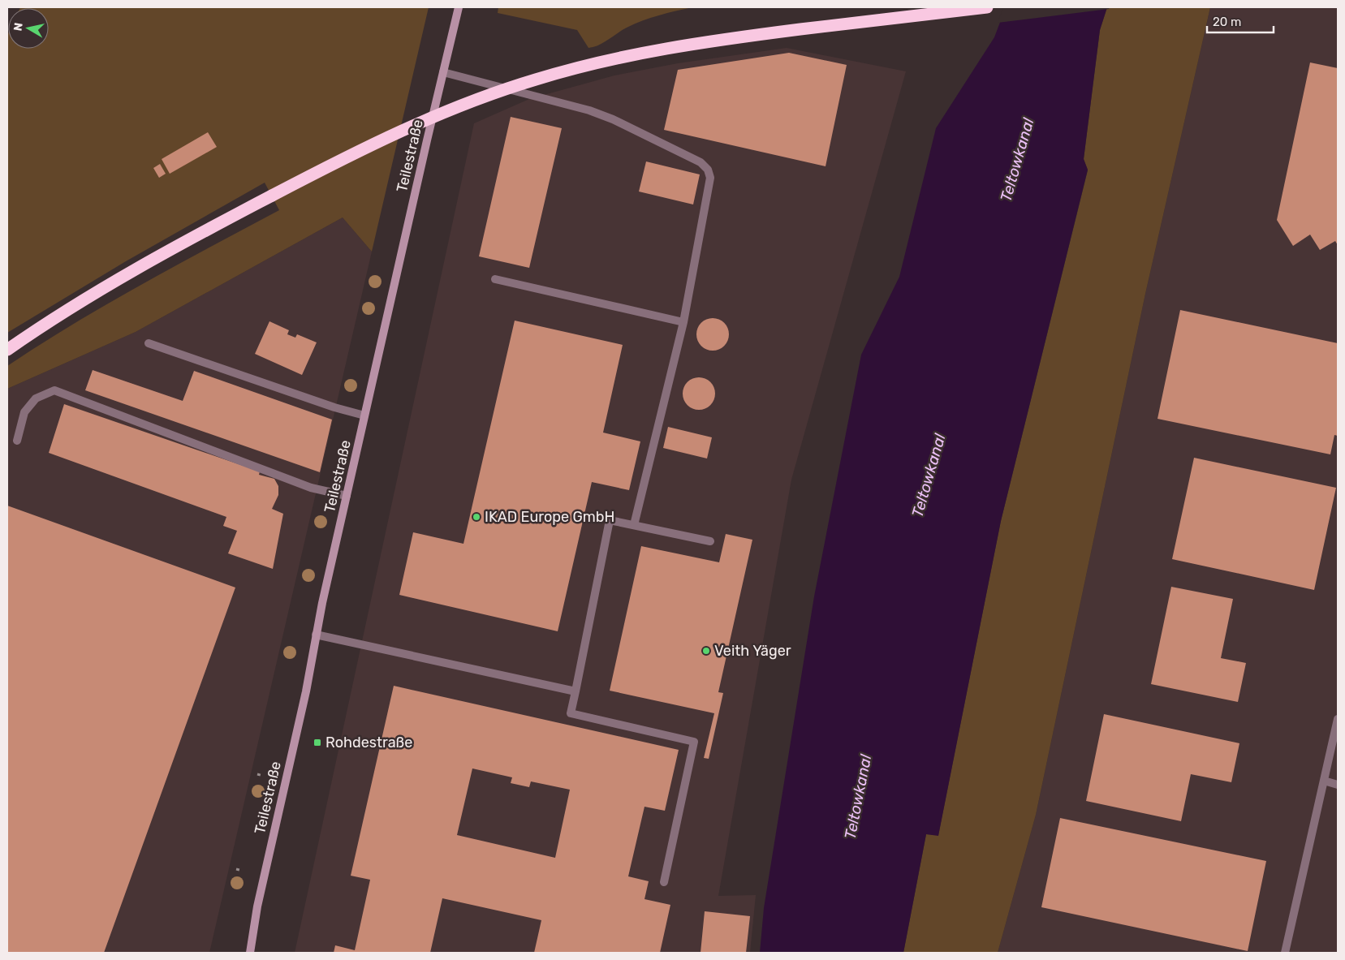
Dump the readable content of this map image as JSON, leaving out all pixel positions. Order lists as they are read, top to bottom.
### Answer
{
  "streets": {
    "street": ["Teilestraße"]
  },
  "water": ["Teltowkanal"],
  "places": {
    "other": ["IKAD Europe GmbH", "Veith Yäger"],
    "transit": ["Rohdestraße"]
  },
  "scale_bar": "20 m",
  "north": "left"
}
